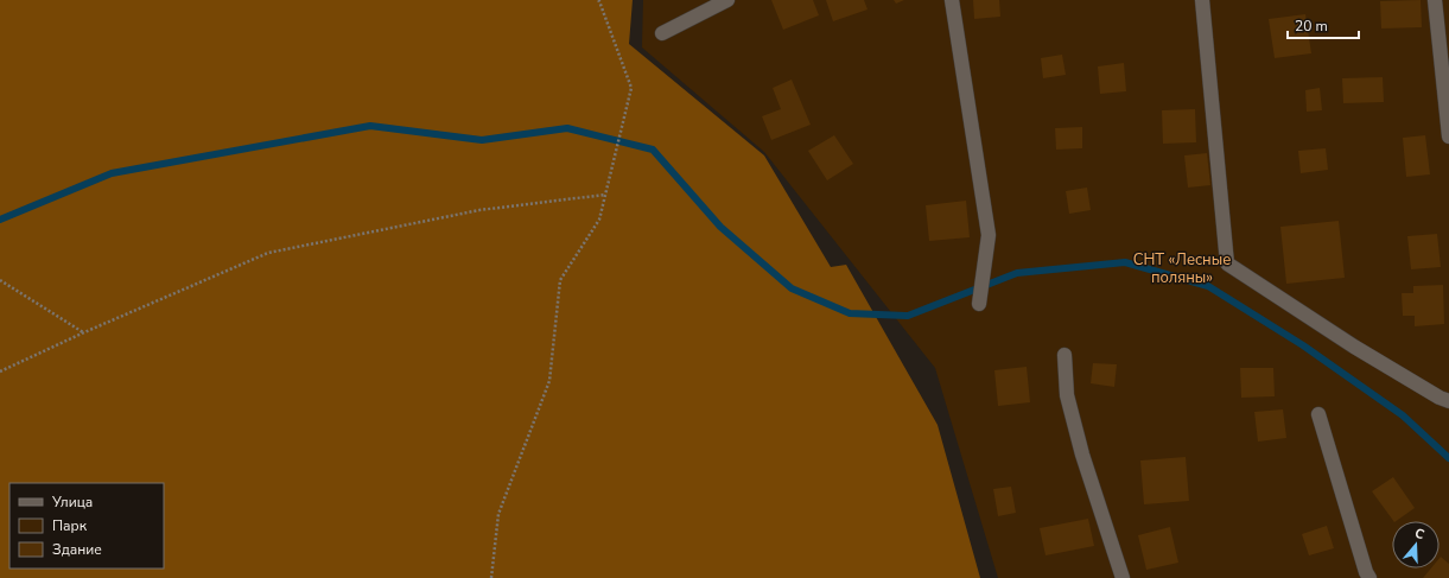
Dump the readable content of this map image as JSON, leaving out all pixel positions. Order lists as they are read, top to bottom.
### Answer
{
  "parks": ["СНТ «Лесные поляны»"],
  "legend": ["Улица", "Парк", "Здание"],
  "scale_bar": "20 m",
  "north": "top"
}
